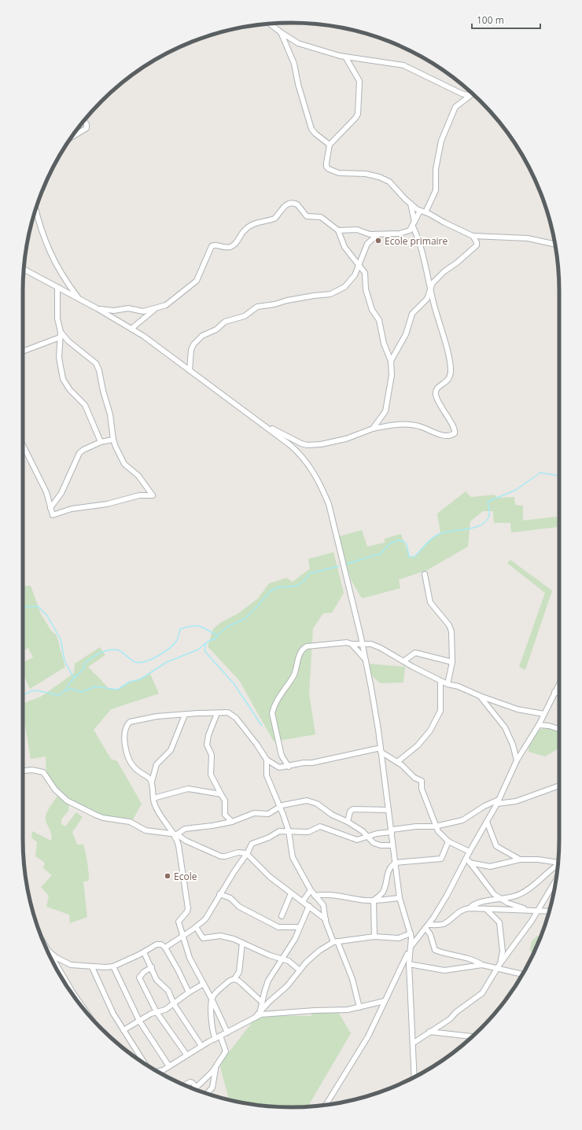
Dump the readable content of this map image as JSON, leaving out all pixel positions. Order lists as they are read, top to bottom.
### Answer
{
  "places": ["Ecole primaire", "Ecole"],
  "scale_bar": "100 m"
}
